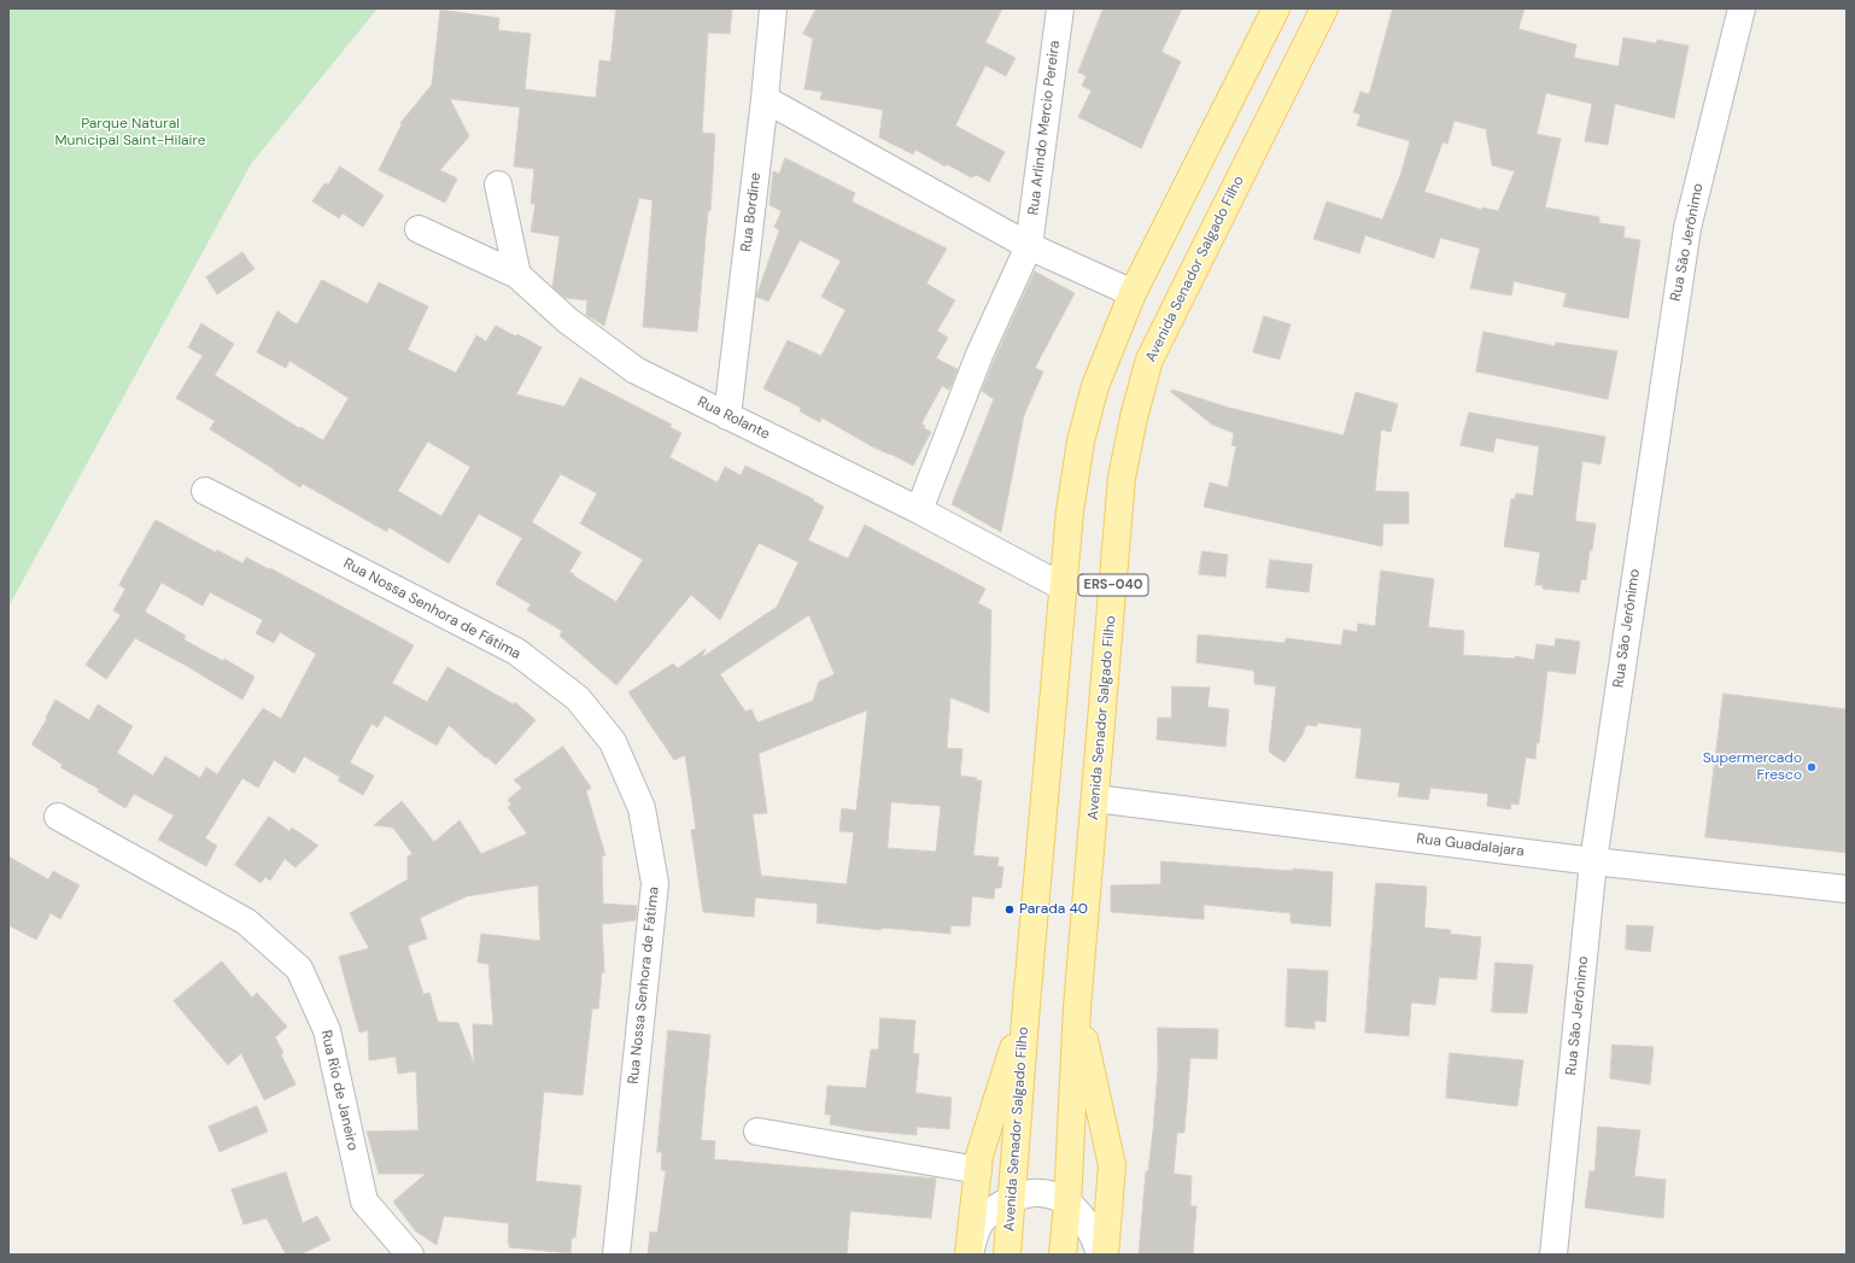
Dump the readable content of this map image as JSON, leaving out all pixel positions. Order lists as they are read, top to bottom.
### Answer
{
  "streets": {
    "main road": ["Avenida Senador Salgado Filho", "ERS-040"],
    "street": [
      "Rua Arlindo Mercio Pereira",
      "Rua Bordine",
      "Rua São Jerônimo",
      "Rua Rolante",
      "Rua Nossa Senhora de Fátima",
      "Rua Guadalajara",
      "Rua Rio de Janeiro"
    ]
  },
  "crossings": [
    ["Rua Arlindo Mercio Pereira", "Rua Rolante"],
    ["Rua Bordine", "Rua Rolante"],
    ["Rua São Jerônimo", "Rua Guadalajara"],
    ["Avenida Senador Salgado Filho", "Rua Rolante"],
    ["Avenida Senador Salgado Filho", "Rua Guadalajara"]
  ],
  "parks": ["Parque Natural Municipal Saint-Hilaire"],
  "places": ["Supermercado Fresco", "Parada 40"]
}
